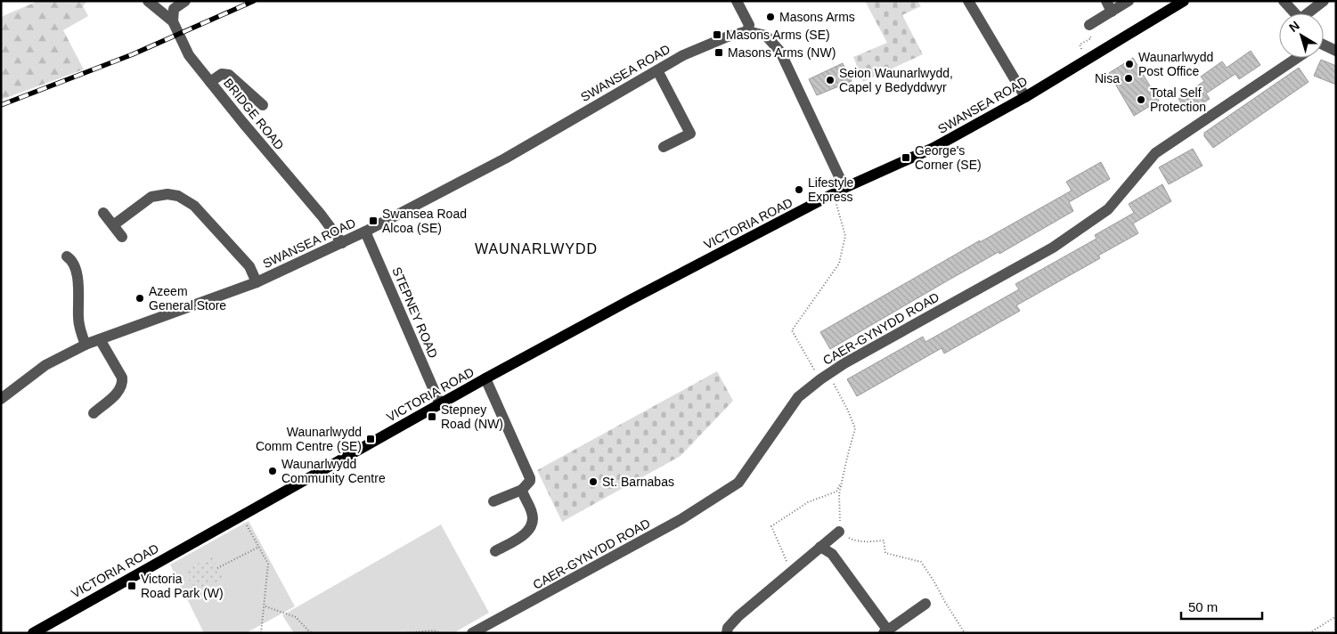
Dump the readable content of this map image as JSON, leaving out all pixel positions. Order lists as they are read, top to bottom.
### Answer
{
  "streets": {
    "main road": ["SWANSEA ROAD", "VICTORIA ROAD"],
    "street": ["BRIDGE ROAD", "STEPNEY ROAD", "CAER-GYNYDD ROAD"]
  },
  "crossings": [
    ["SWANSEA ROAD", "BRIDGE ROAD"],
    ["SWANSEA ROAD", "VICTORIA ROAD"],
    ["SWANSEA ROAD", "STEPNEY ROAD"],
    ["VICTORIA ROAD", "STEPNEY ROAD"]
  ],
  "districts": ["WAUNARLWYDD"],
  "places": {
    "other": [
      "Masons Arms",
      "Waunarlwydd Post Office",
      "Nisa",
      "Seion Waunarlwydd, Capel y Bedyddwyr",
      "Total Self Protection",
      "Lifestyle Express",
      "Azeem General Store",
      "Waunarlwydd Community Centre",
      "St. Barnabas"
    ],
    "transit": [
      "Masons Arms (SE)",
      "Masons Arms (NW)",
      "George's Corner (SE)",
      "Swansea Road Alcoa (SE)",
      "Stepney Road (NW)",
      "Waunarlwydd Comm Centre (SE)",
      "Victoria Road Park (W)"
    ]
  },
  "scale_bar": "50 m",
  "north": "top left"
}
